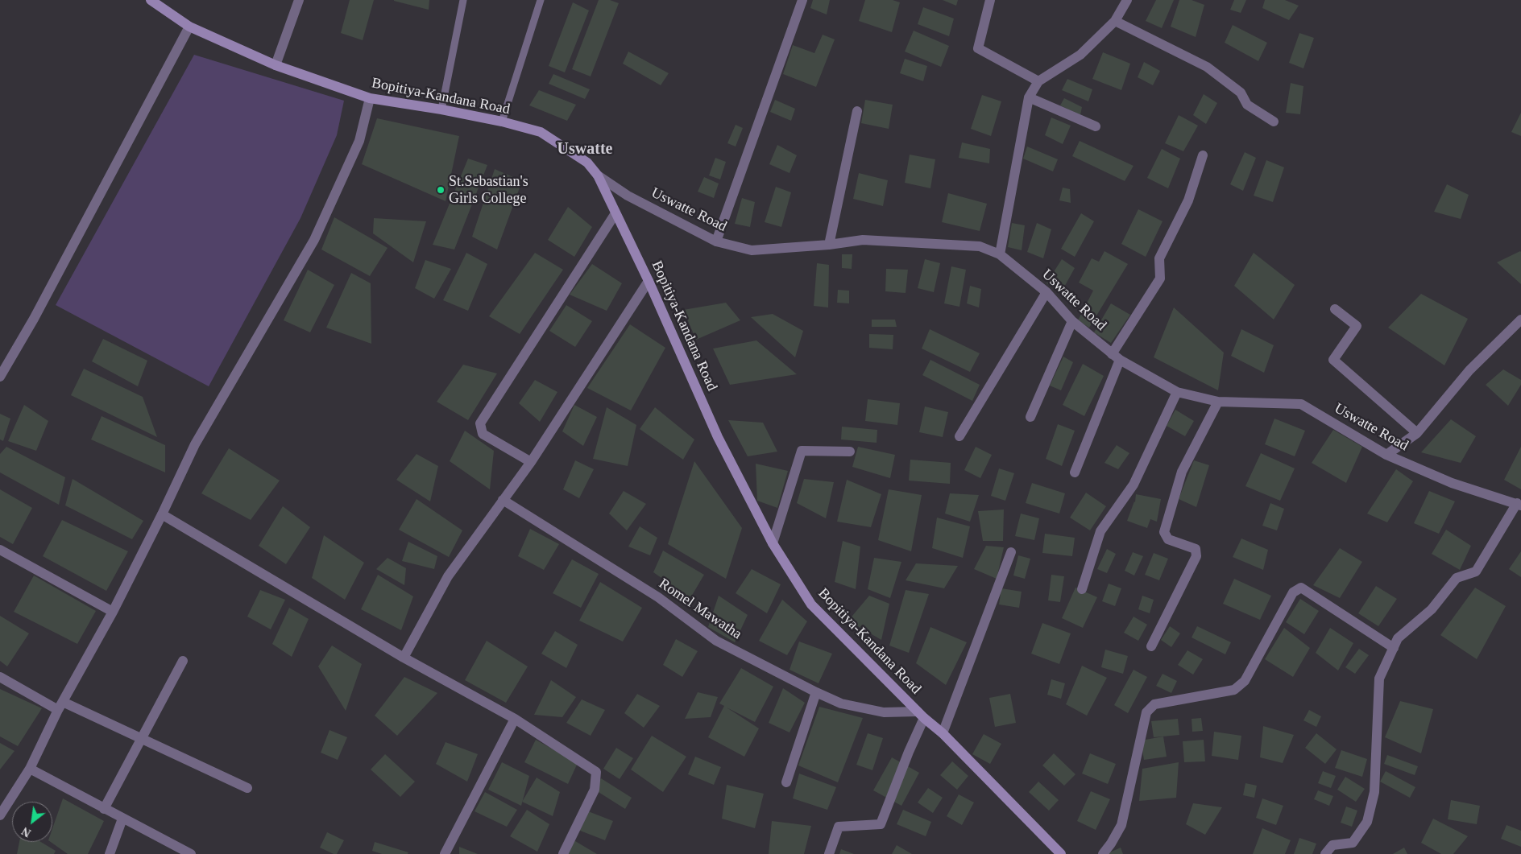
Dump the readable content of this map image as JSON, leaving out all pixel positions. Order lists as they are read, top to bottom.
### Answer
{
  "streets": {
    "street": ["Bopitiya-Kandana Road", "Uswatte Road", "Romel Mawatha"]
  },
  "crossings": [
    ["Bopitiya-Kandana Road", "Uswatte Road"],
    ["Bopitiya-Kandana Road", "Romel Mawatha"]
  ],
  "districts": ["Uswatte"],
  "places": ["St.Sebastian's Girls College"],
  "north": "bottom left"
}
